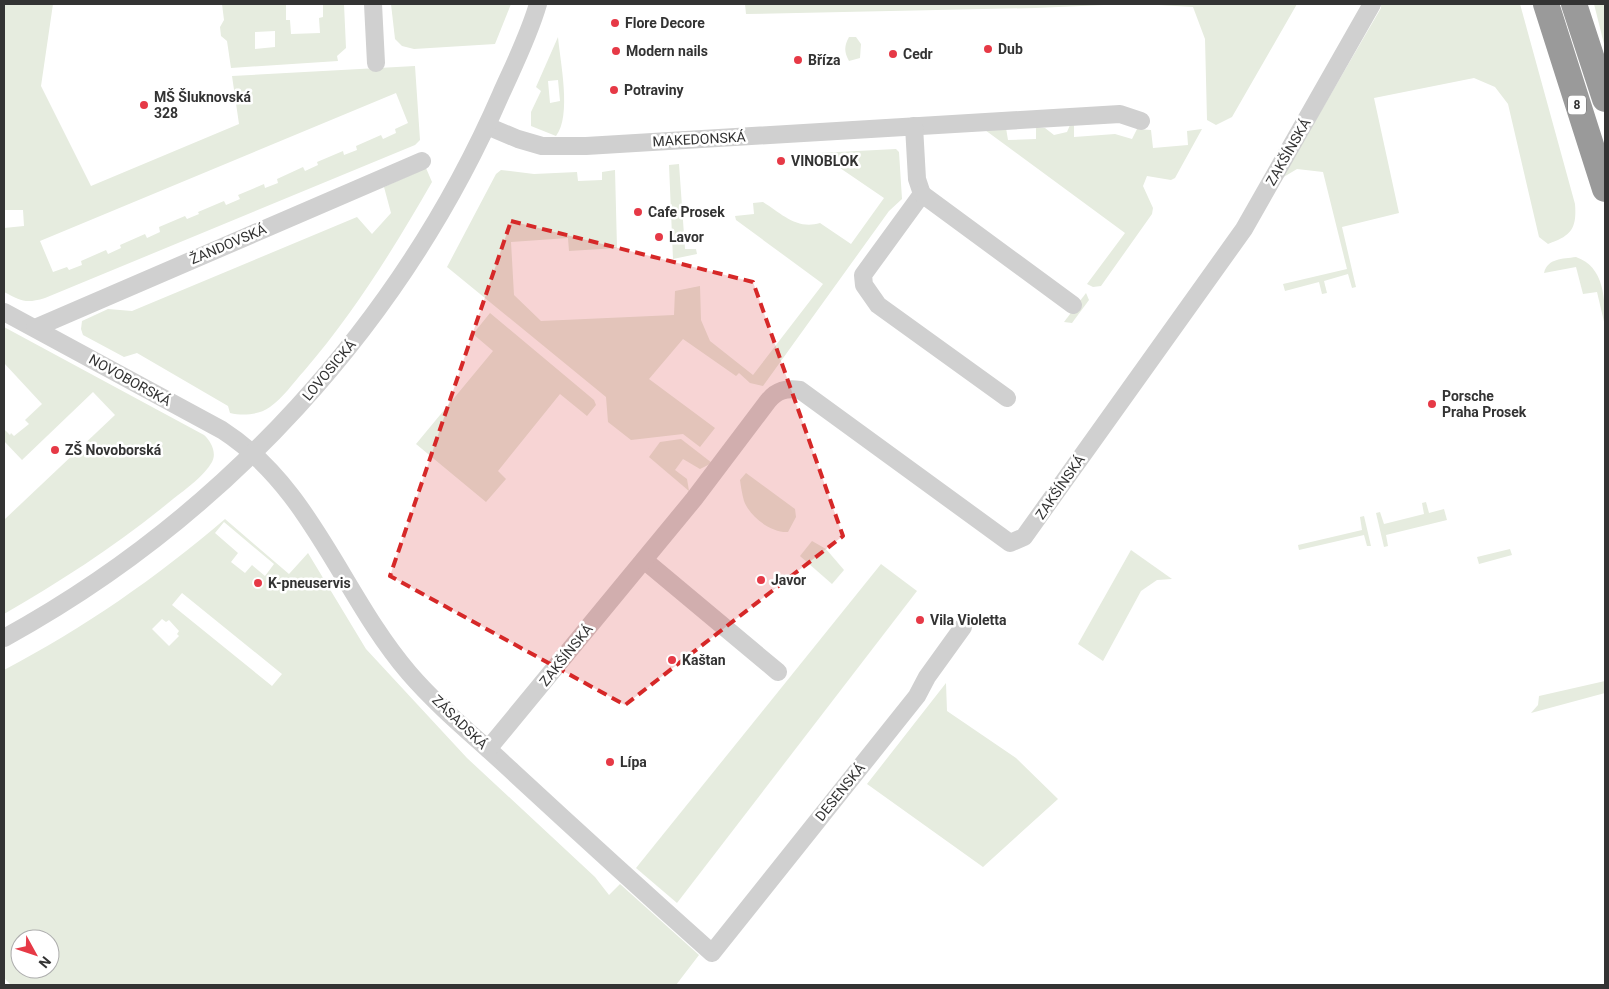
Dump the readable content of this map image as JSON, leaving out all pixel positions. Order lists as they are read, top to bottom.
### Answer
{
  "streets": {
    "highway": ["8"],
    "street": [
      "MAKEDONSKÁ",
      "ZAKŠÍNSKÁ",
      "ŽANDOVSKÁ",
      "LOVOSICKÁ",
      "NOVOBORSKÁ",
      "ZÁSADSKÁ",
      "DESENSKÁ"
    ]
  },
  "crossings": [
    ["MAKEDONSKÁ", "LOVOSICKÁ"],
    ["ZAKŠÍNSKÁ", "ZÁSADSKÁ"],
    ["ŽANDOVSKÁ", "NOVOBORSKÁ"],
    ["LOVOSICKÁ", "NOVOBORSKÁ"],
    ["LOVOSICKÁ", "ZÁSADSKÁ"],
    ["NOVOBORSKÁ", "ZÁSADSKÁ"],
    ["ZÁSADSKÁ", "DESENSKÁ"]
  ],
  "places": [
    "Flore Decore",
    "Dub",
    "Modern nails",
    "Cedr",
    "Bříza",
    "Potraviny",
    "MŠ Šluknovská 328",
    "VINOBLOK",
    "Cafe Prosek",
    "Lavor",
    "Porsche Praha Prosek",
    "ZŠ Novoborská",
    "Javor",
    "K-pneuservis",
    "Vila Violetta",
    "Kaštan",
    "Lípa"
  ],
  "north": "bottom right"
}
